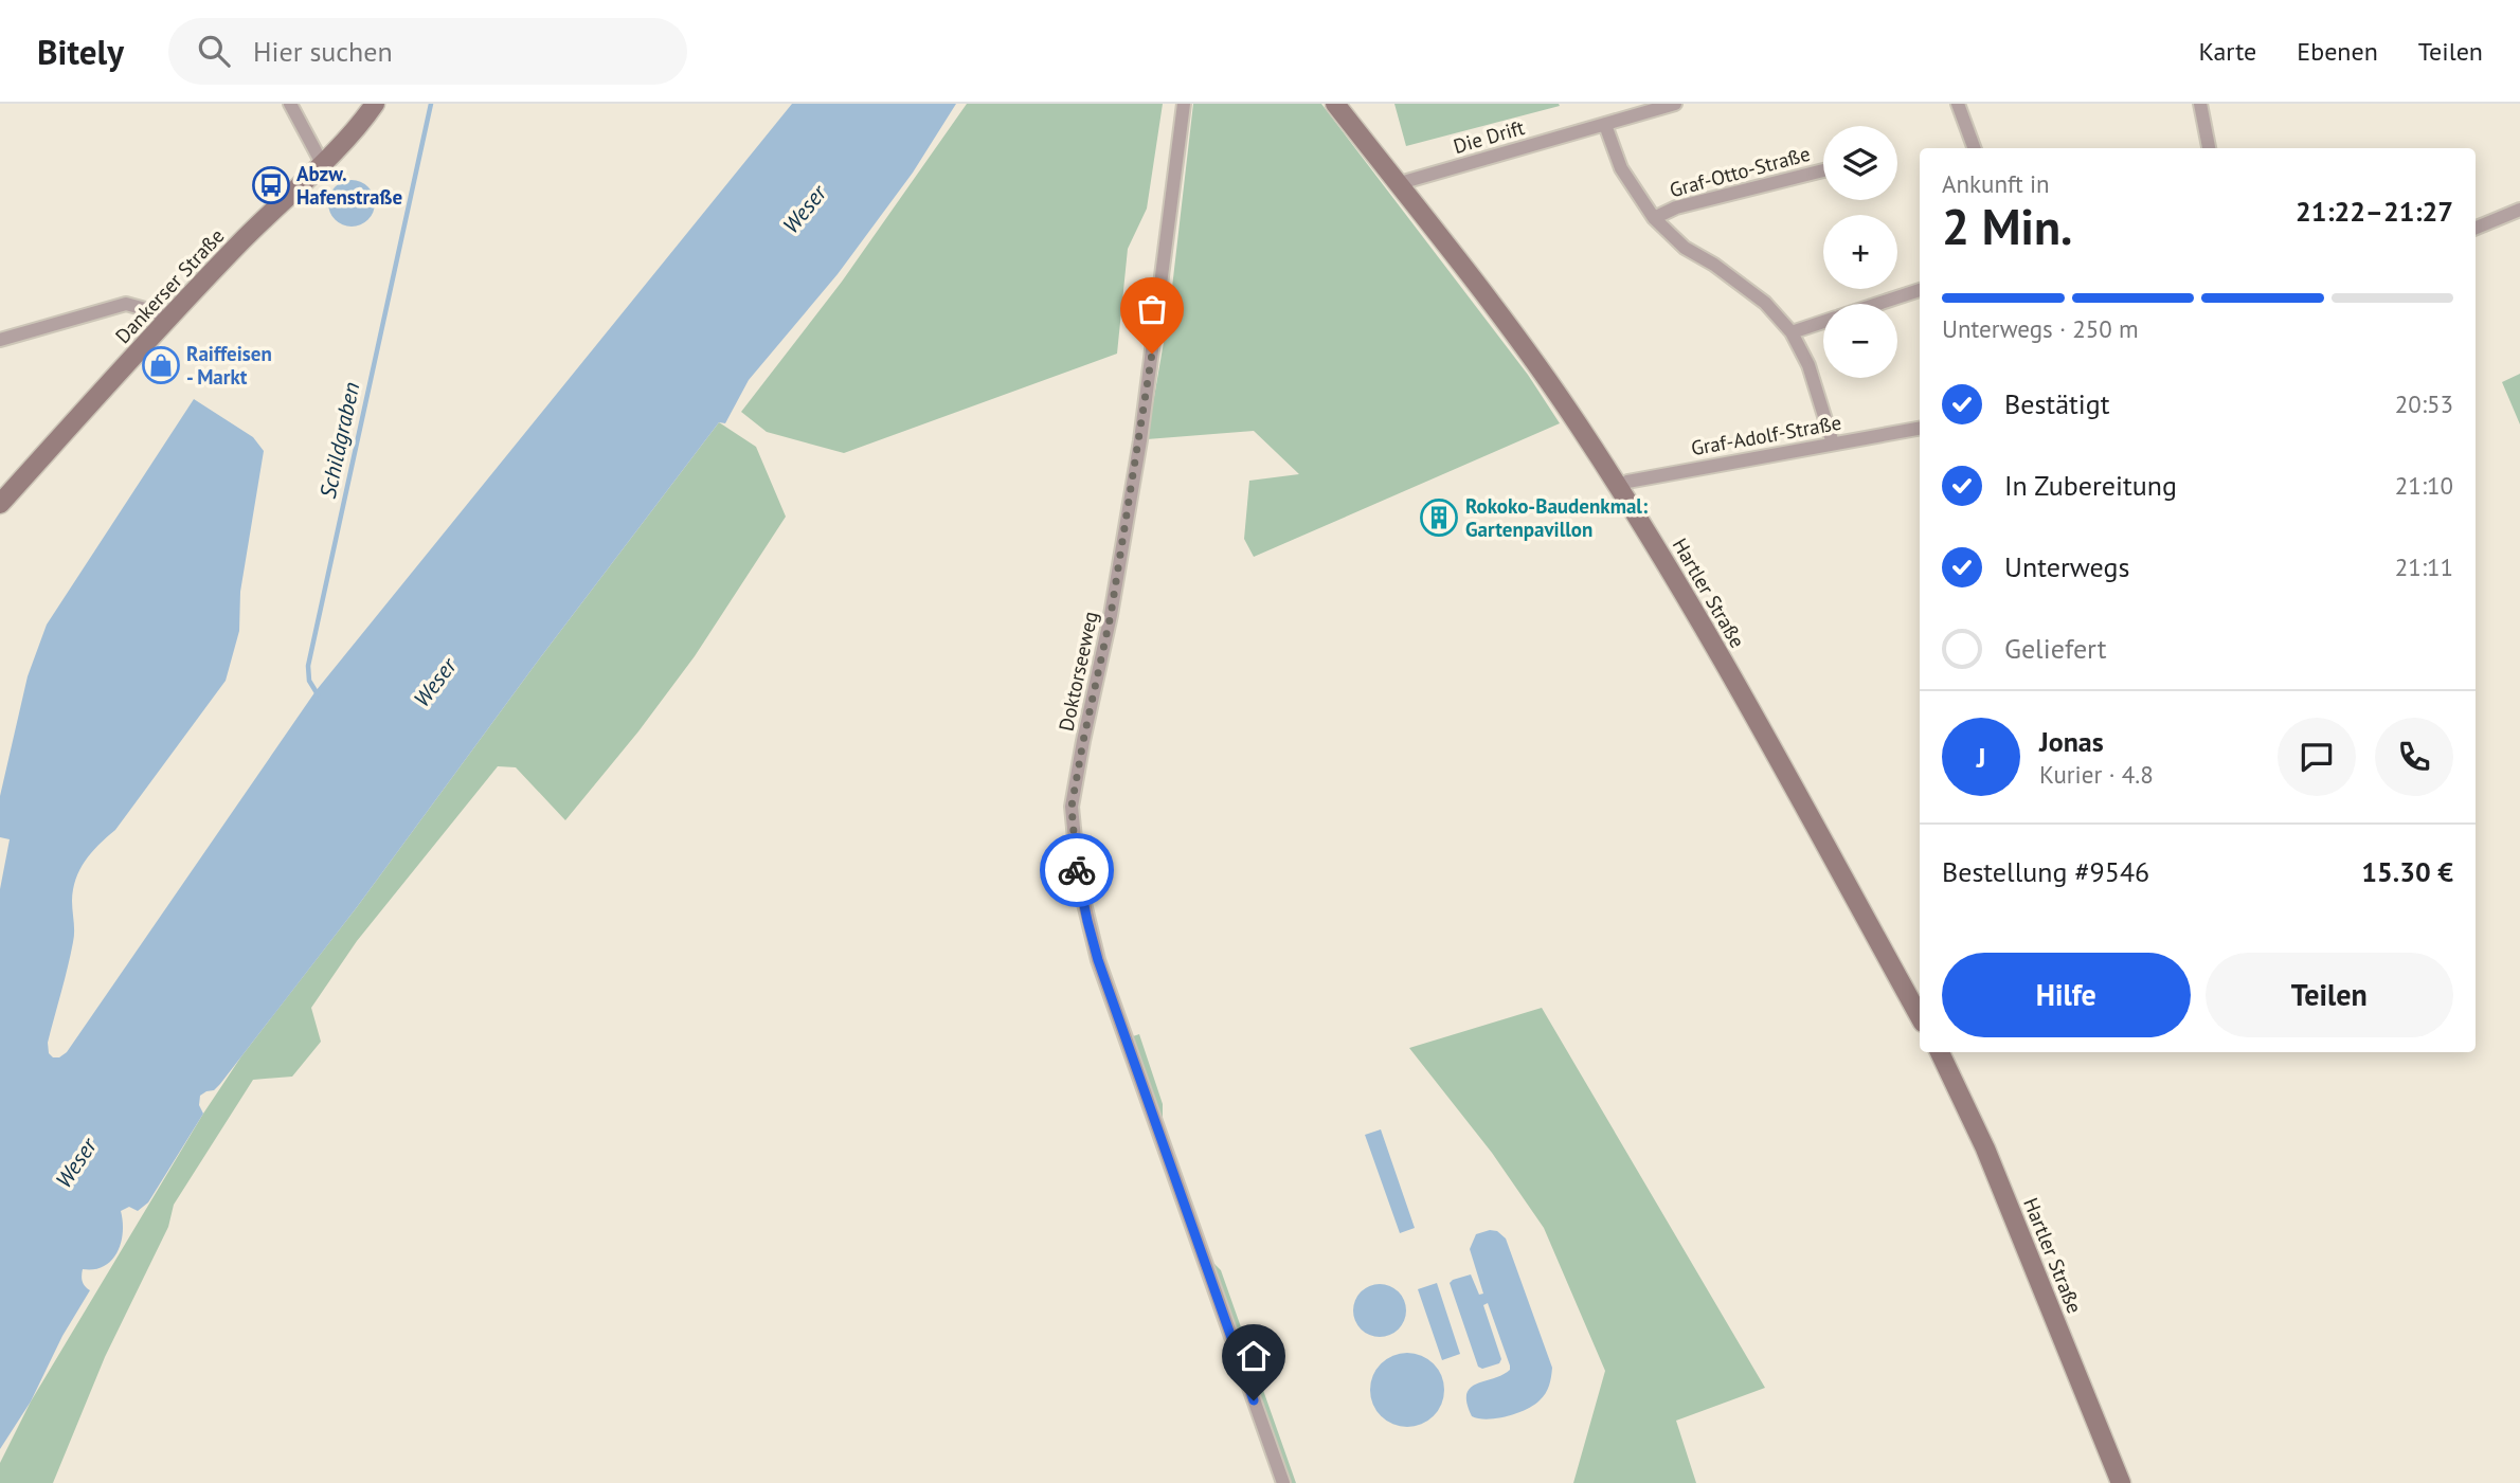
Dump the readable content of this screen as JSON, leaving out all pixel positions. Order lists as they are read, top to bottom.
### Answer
{
  "streets": {
    "main road": ["Dankerser Straße", "Hartler Straße"],
    "street": [
      "Die Drift",
      "Graf-Otto-Straße",
      "Graf-Adolf-Straße",
      "Doktorseeweg"
    ]
  },
  "crossings": [
    ["Die Drift", "Graf-Otto-Straße"],
    ["Die Drift", "Hartler Straße"],
    ["Graf-Otto-Straße", "Graf-Adolf-Straße"],
    ["Graf-Adolf-Straße", "Hartler Straße"]
  ],
  "water": ["Weser", "Schildgraben"],
  "places": {
    "bus stop": ["Abzw. Hafenstraße"],
    "shop": ["Raiffeisen - Markt"],
    "building": ["Rokoko-Baudenkmal: Gartenpavillon"]
  },
  "page": {
    "header": "Bitely",
    "search": "Hier suchen",
    "nav": ["Karte", "Ebenen", "Teilen"],
    "map_buttons": ["+", "−"],
    "heading": ["2 Min.", "Ankunft in", "21:22–21:27"],
    "panel": [
      "Jonas",
      "Kurier · 4.8",
      "Bestellung #9546",
      "15.30 €"
    ],
    "bar": "Unterwegs · 250 m",
    "list": [
      ["Bestätigt", "20:53"],
      ["In Zubereitung", "21:10"],
      ["Unterwegs", "21:11"],
      "Geliefert"
    ],
    "round": "J",
    "buttons": ["Hilfe", "Teilen"]
  }
}
